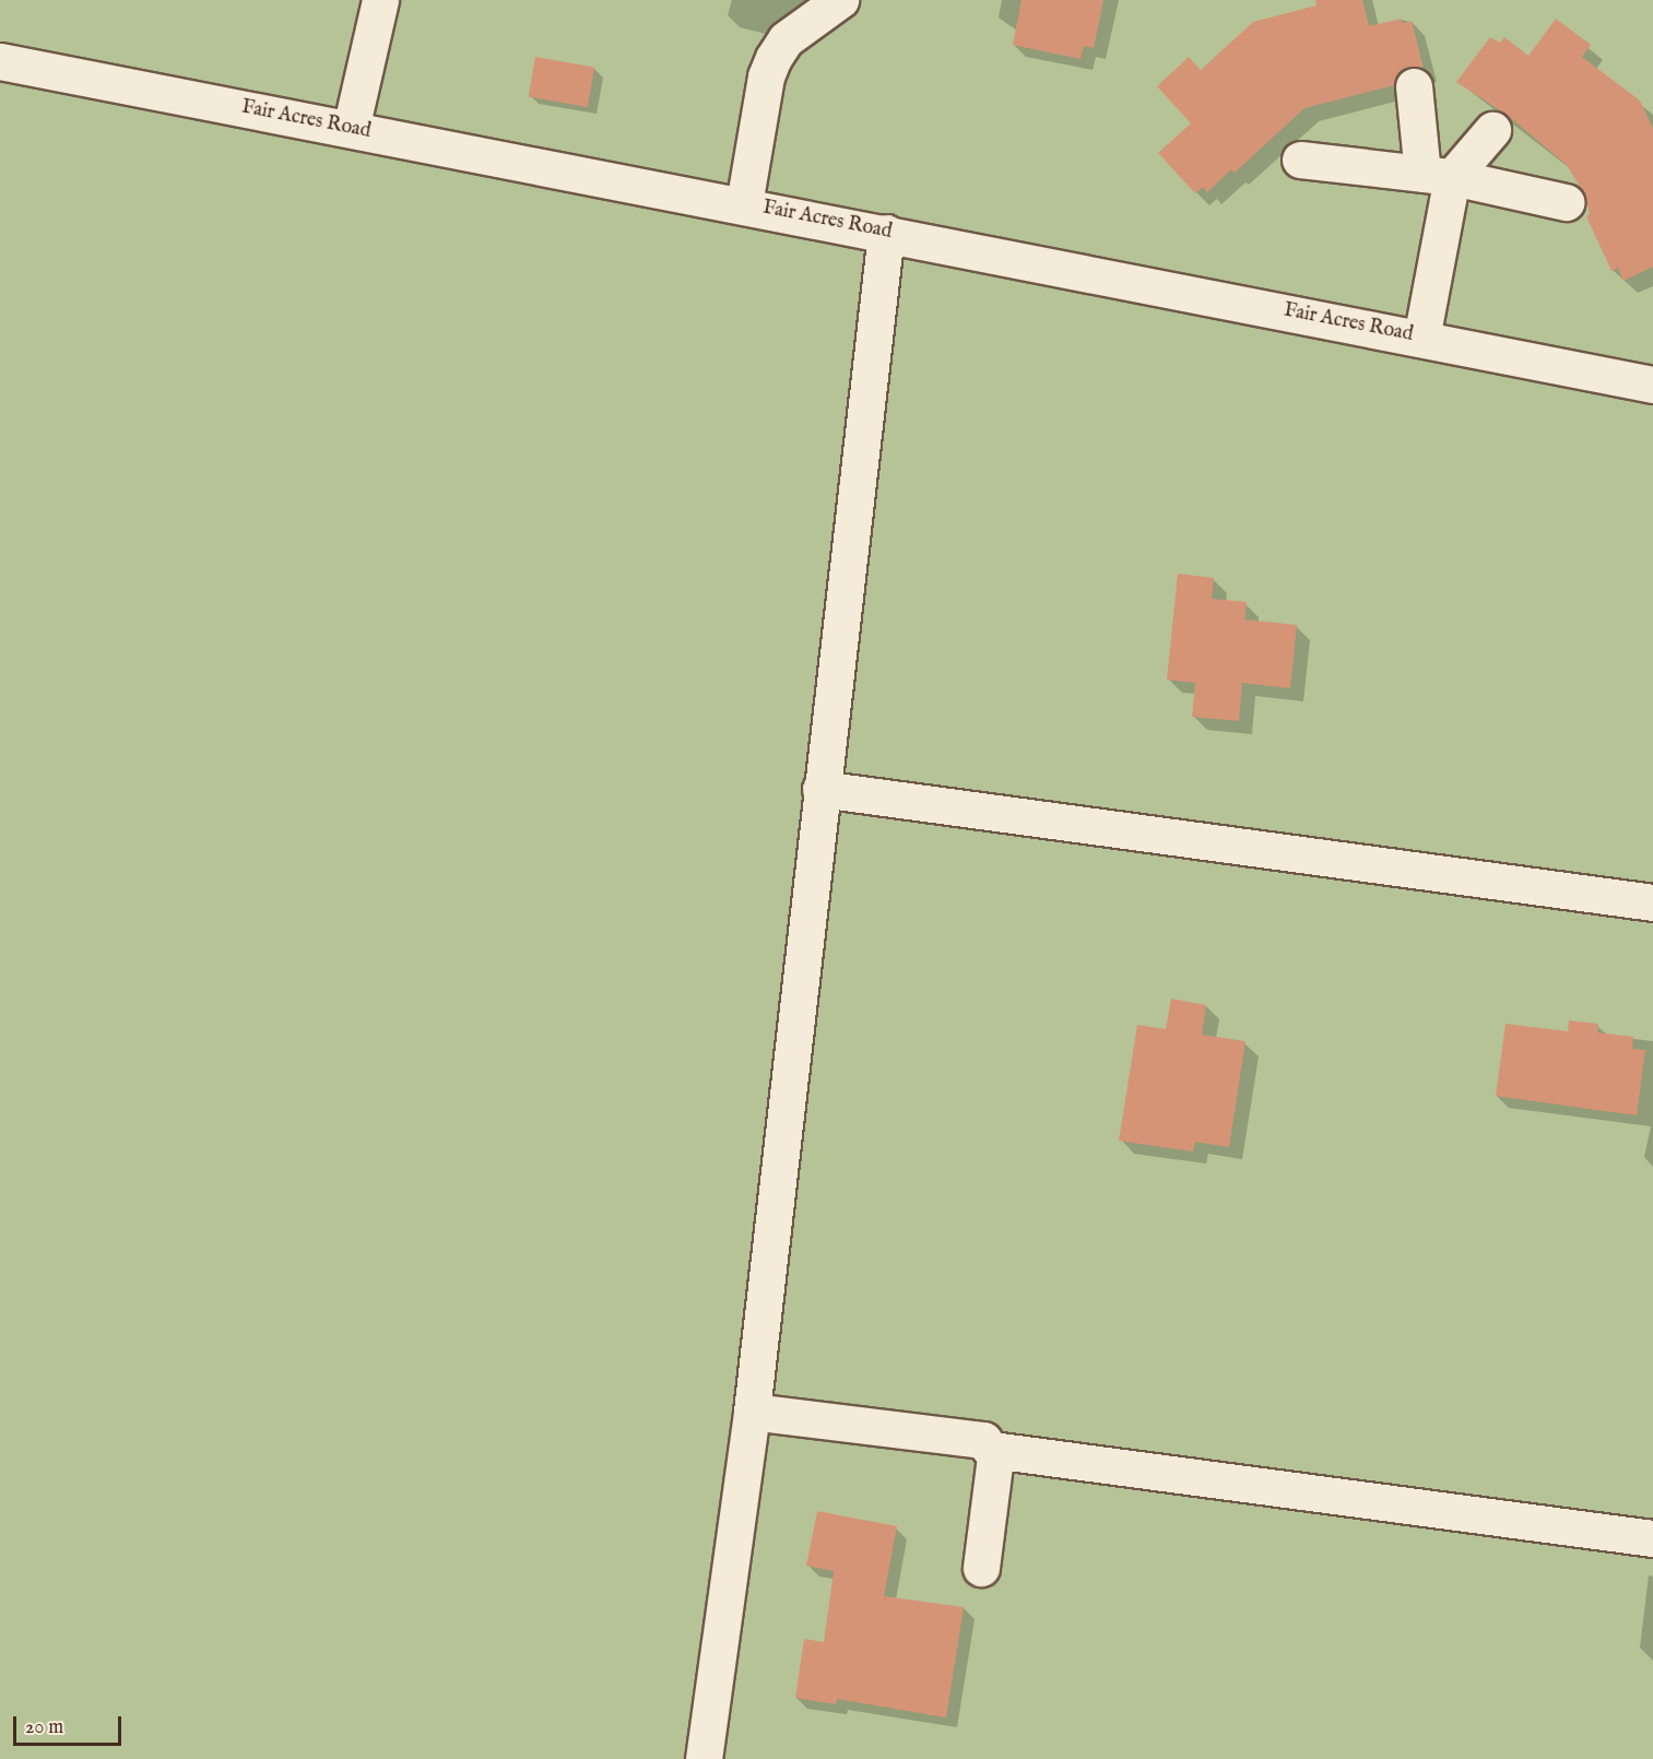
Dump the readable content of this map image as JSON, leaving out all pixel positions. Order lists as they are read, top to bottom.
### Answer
{
  "streets": {
    "street": ["Fair Acres Road"]
  },
  "scale_bar": "20 m"
}
